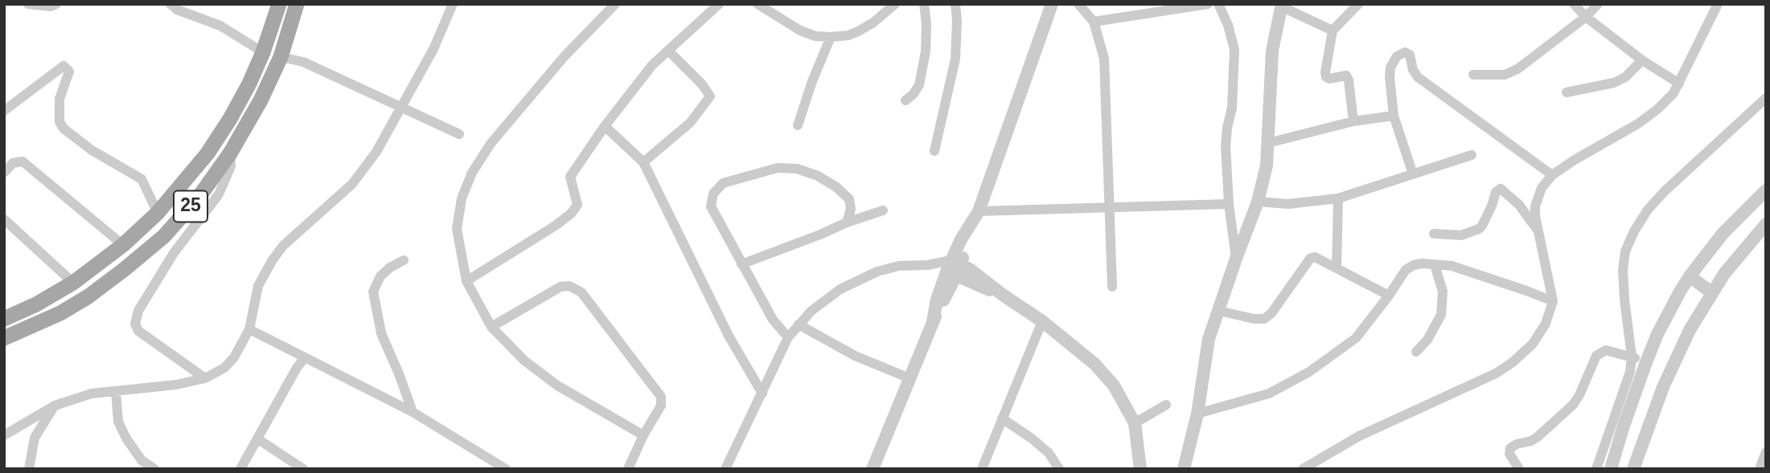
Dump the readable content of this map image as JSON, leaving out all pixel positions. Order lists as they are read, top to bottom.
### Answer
{
  "streets": {
    "main road": ["25"]
  }
}
